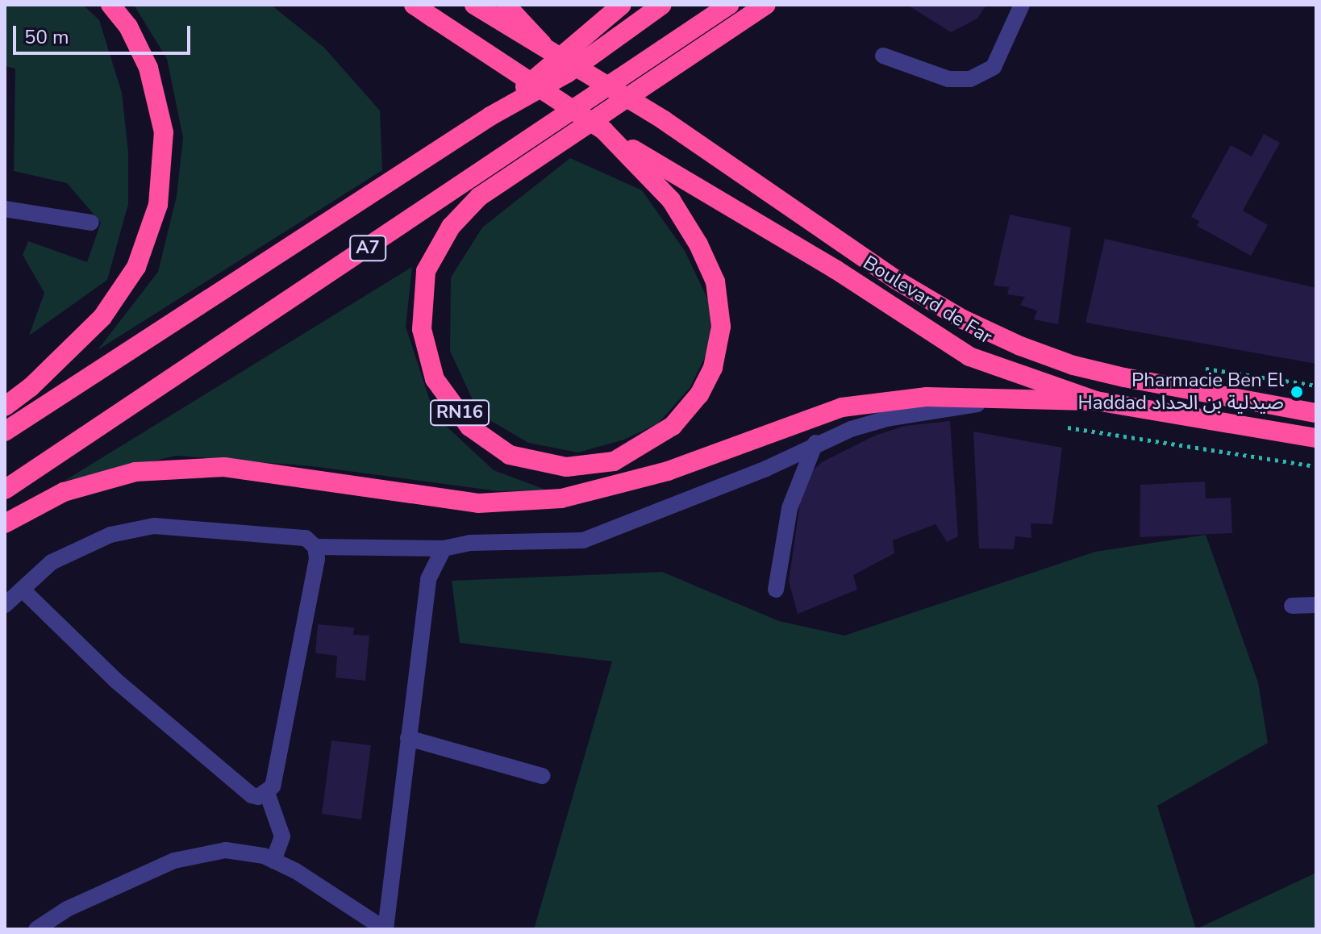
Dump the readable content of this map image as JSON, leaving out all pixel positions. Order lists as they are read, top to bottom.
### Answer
{
  "streets": {
    "highway": ["A7", "Boulevard de Far", "RN16"]
  },
  "crossings": [
    ["Boulevard de Far", "RN16"]
  ],
  "places": ["Pharmacie Ben El Haddad صيدلية بن الحداد"],
  "scale_bar": "50 m"
}
